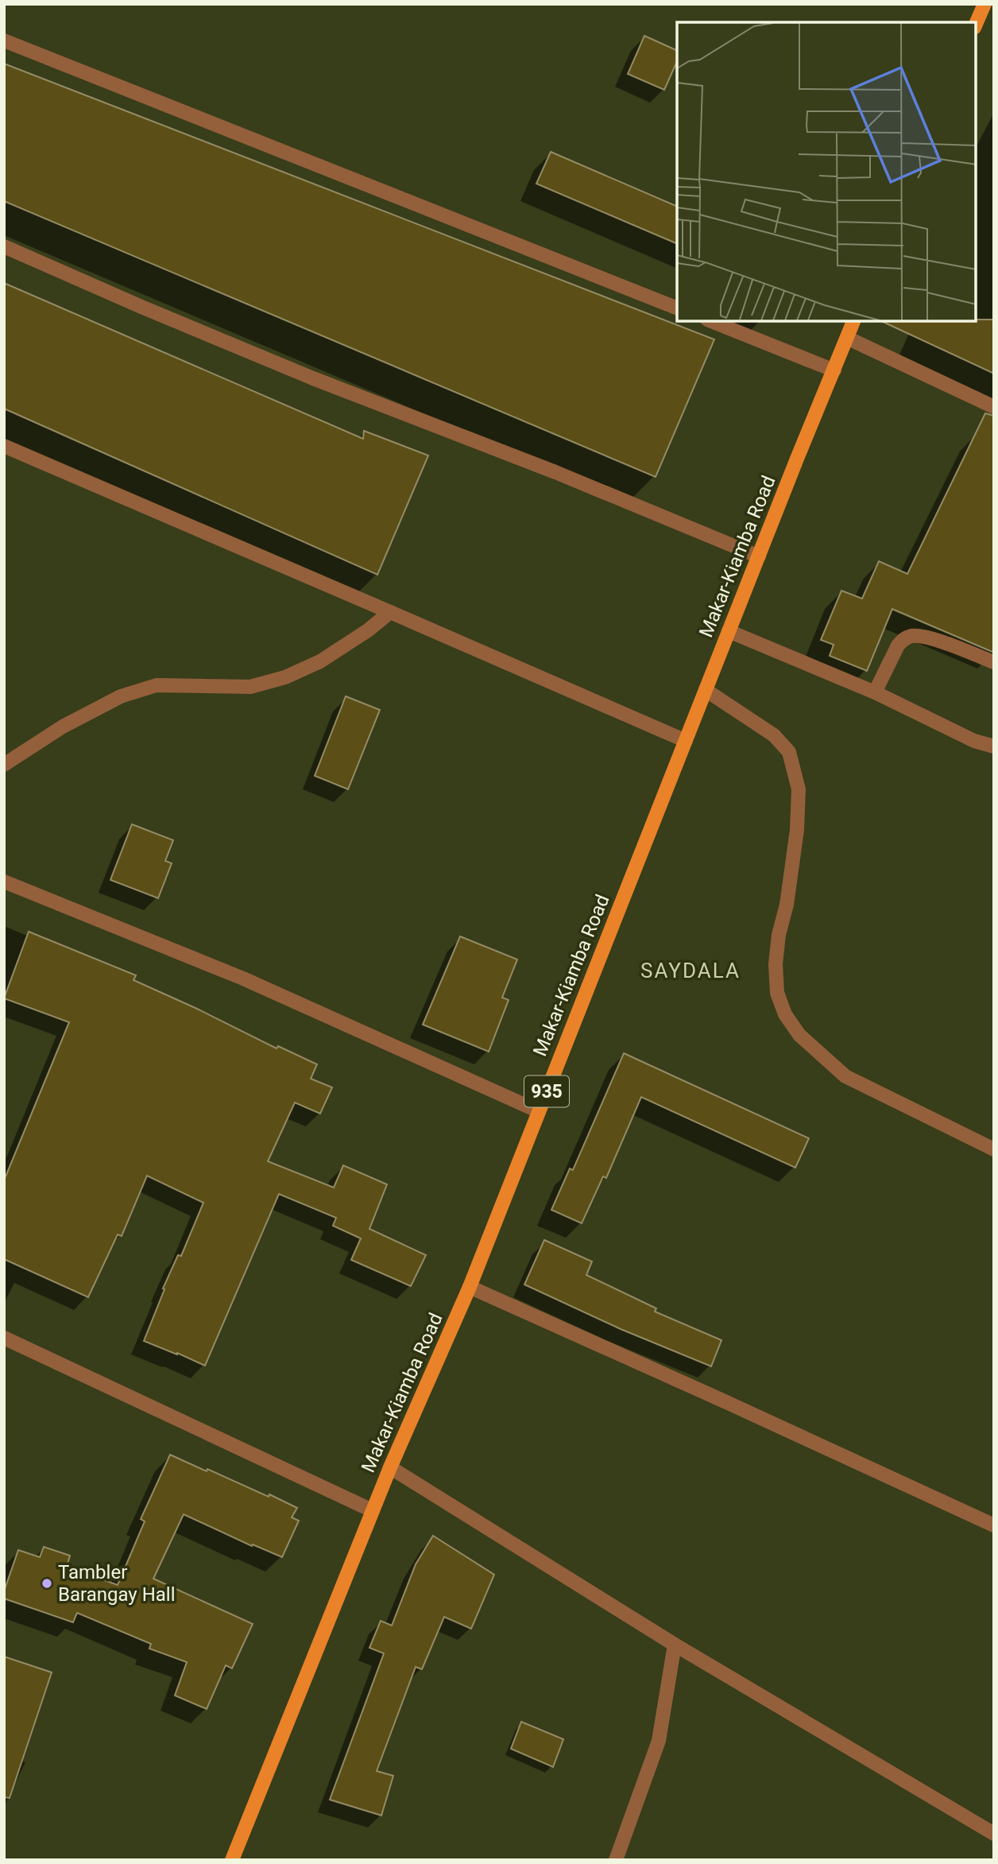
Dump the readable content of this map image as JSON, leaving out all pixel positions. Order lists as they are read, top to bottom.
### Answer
{
  "streets": {
    "main road": ["Makar-Kiamba Road", "935"]
  },
  "districts": ["SAYDALA"],
  "places": ["Tambler Barangay Hall"]
}
